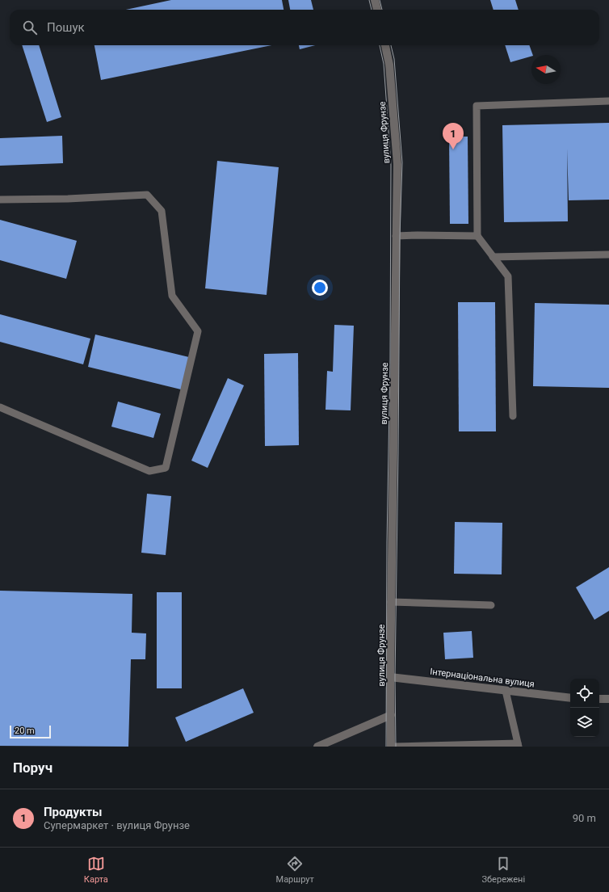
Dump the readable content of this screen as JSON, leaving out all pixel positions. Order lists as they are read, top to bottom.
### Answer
{
  "streets": {
    "street": ["вулиця Фрунзе", "Інтернаціональна вулиця"]
  },
  "crossings": [
    ["вулиця Фрунзе", "Інтернаціональна вулиця"]
  ],
  "scale_bar": "20 m",
  "north": "left",
  "page": {
    "search": "Пошук",
    "pins": "1",
    "scale": "20 m",
    "heading": "Поруч",
    "list": [
      {
        "mark": "1",
        "name": "Продукты",
        "note": "Супермаркет · вулиця Фрунзе",
        "value": "90 m"
      }
    ],
    "nav": ["Карта", "Маршрут", "Збережені"]
  }
}
